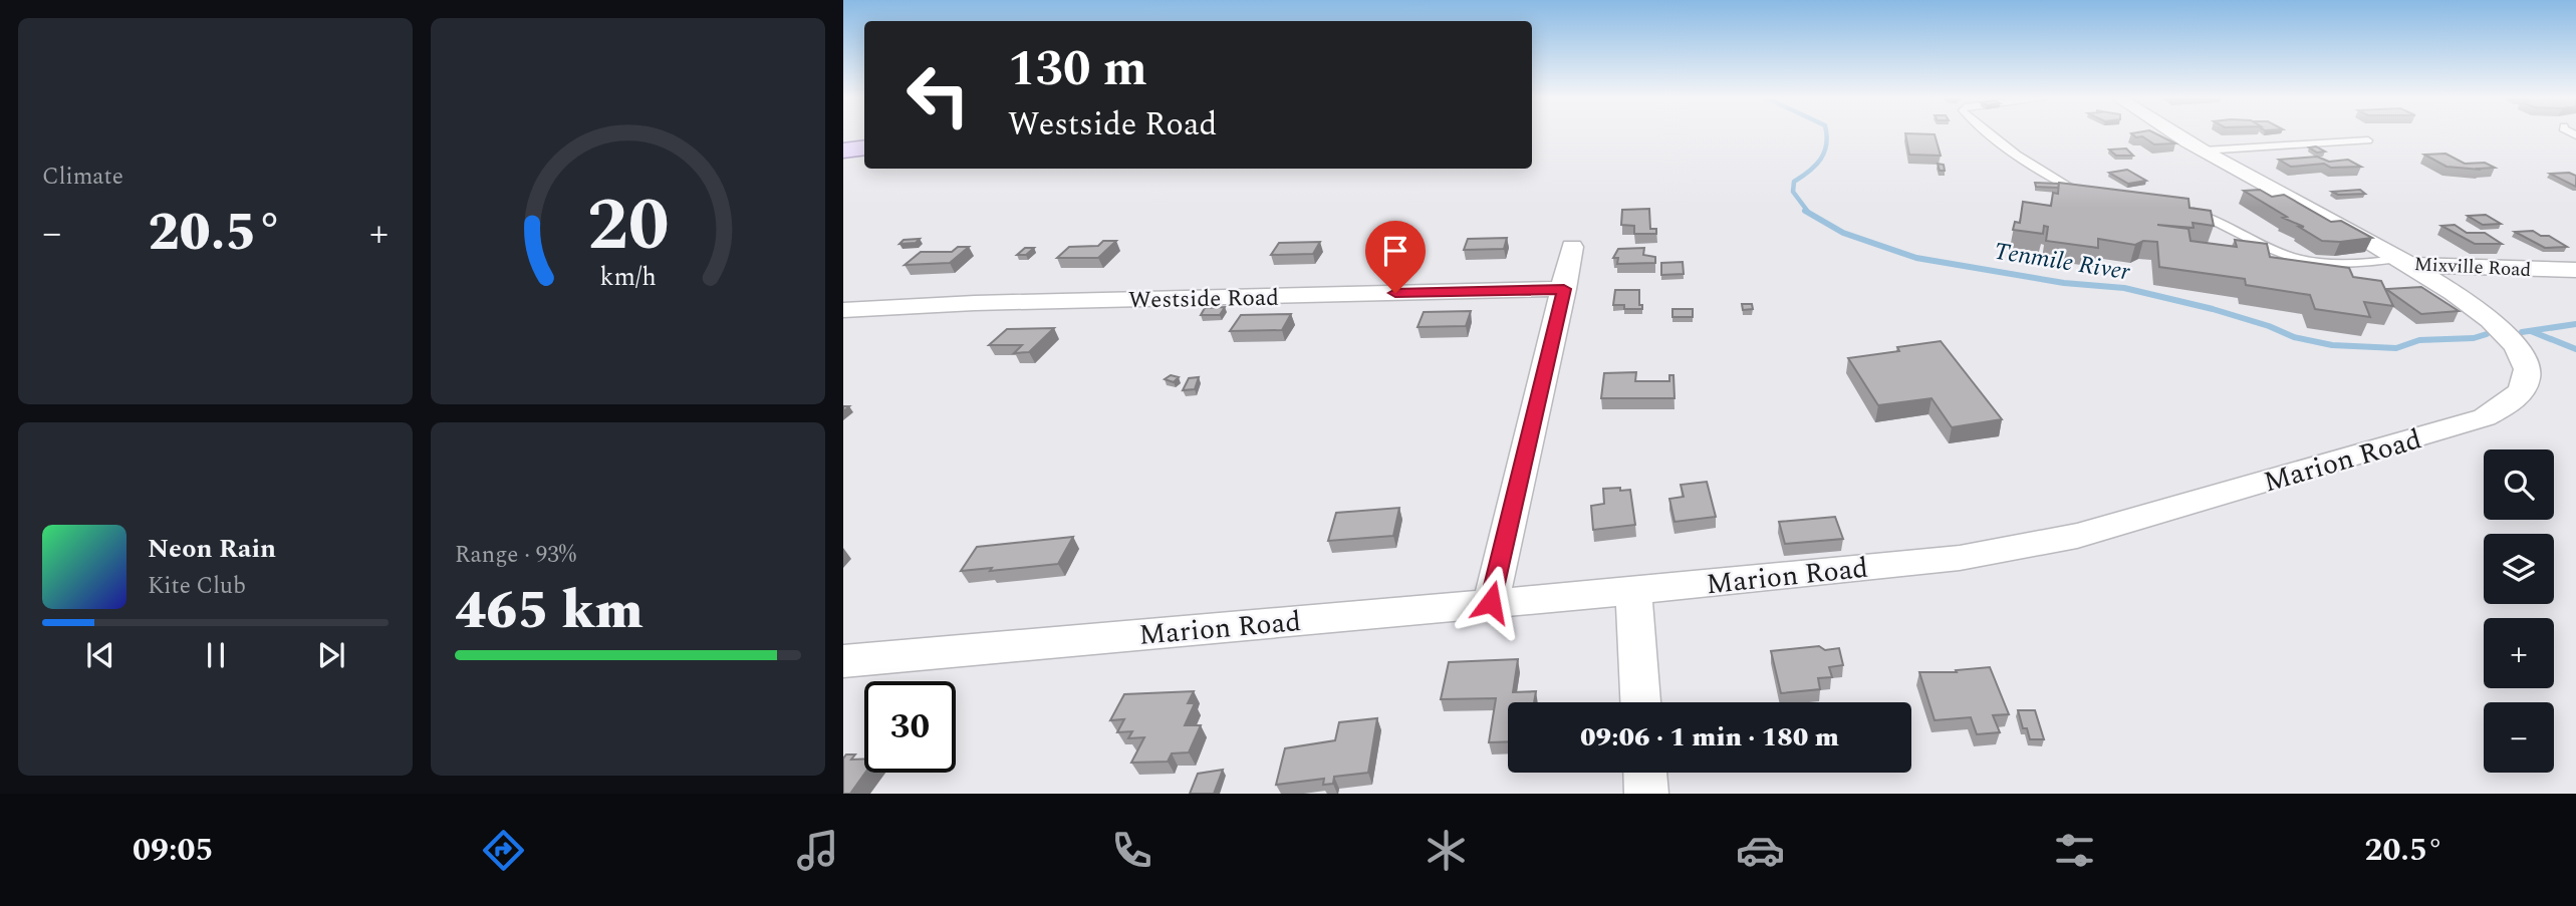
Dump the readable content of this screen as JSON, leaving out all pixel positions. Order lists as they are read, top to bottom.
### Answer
{
  "streets": {
    "street": ["Mixville Road", "Westside Road", "Marion Road"]
  },
  "crossings": [
    ["Mixville Road", "Marion Road"]
  ],
  "water": ["Tenmile River"],
  "page": {
    "tile": [
      "Climate",
      ["Range · 93%", "465 km"]
    ],
    "turn": ["130 m", "Westside Road"],
    "heat": ["−", "20.5°", "+"],
    "map_buttons": ["+", "−"],
    "song": ["Neon Rain", "Kite Club"],
    "limit": "30",
    "trip": "09:06 · 1 min · 180 m",
    "tabs": ["09:05", "20.5°"],
    "gauge": ["20", "km/h"]
  }
}
